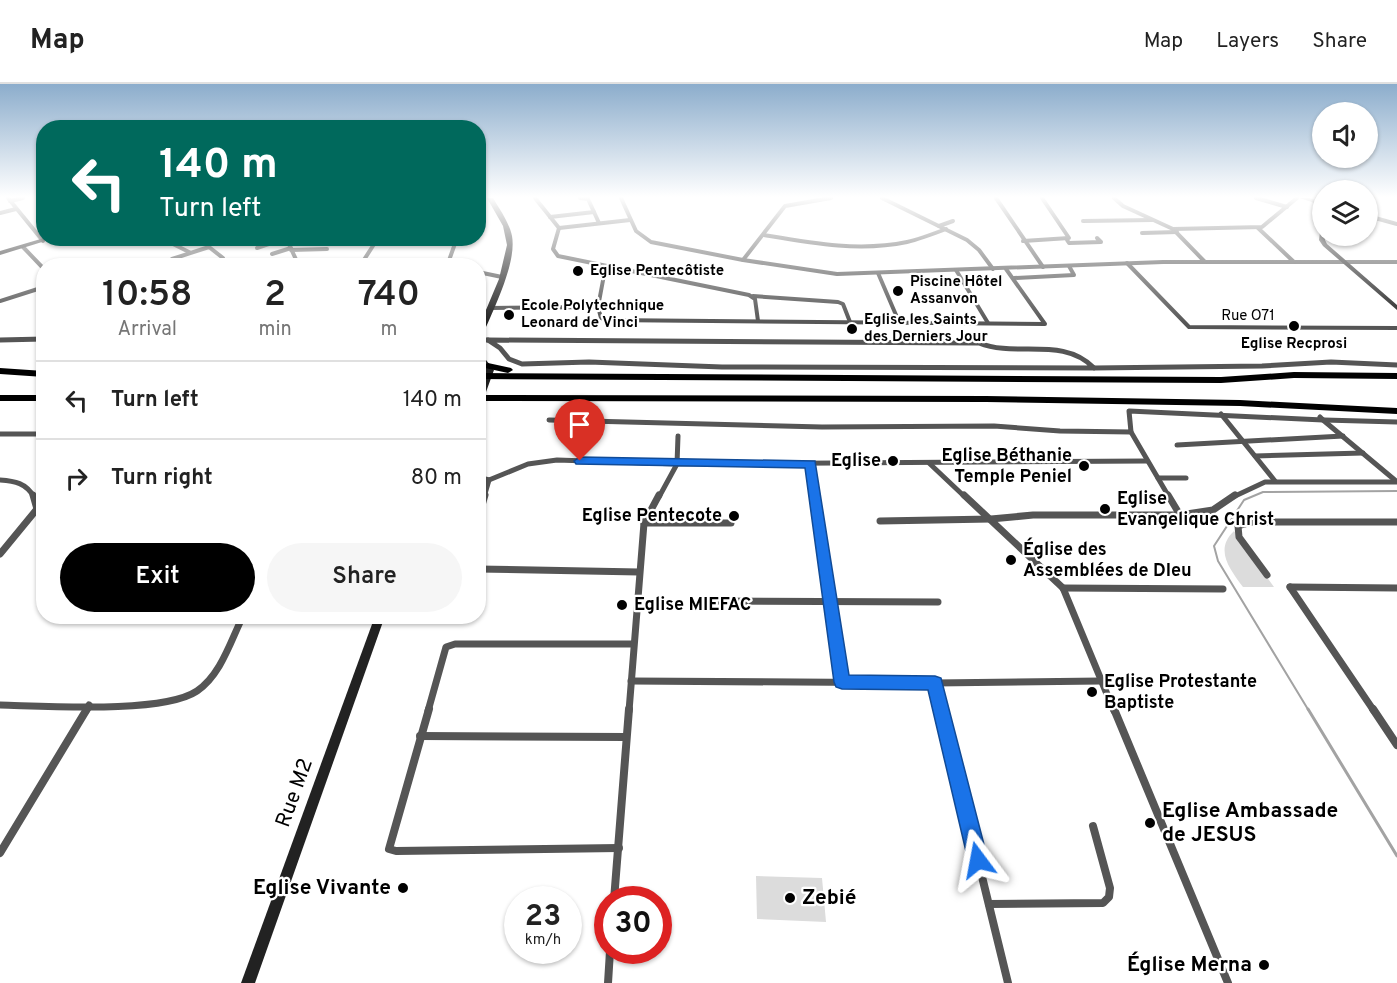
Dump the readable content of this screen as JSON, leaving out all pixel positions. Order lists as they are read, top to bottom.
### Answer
{
  "streets": {
    "main road": ["Rue M2"],
    "street": ["Rue O71"]
  },
  "places": [
    "Eglise Pentecôtiste",
    "Piscine Hôtel Assanvon",
    "Ecole Polytechnique Leonard de Vinci",
    "Eglise Recprosi",
    "Eglise les Saints des Derniers Jour",
    "Eglise",
    "Eglise Béthanie Temple Peniel",
    "Eglise Evangelique Christ",
    "Eglise Pentecote",
    "Église des Assemblées de DIeu",
    "Eglise MIEFAC",
    "Eglise Protestante Baptiste",
    "Eglise Ambassade de JESUS",
    "Eglise Vivante",
    "Zebié",
    "Église Merna"
  ],
  "page": {
    "header": "Map",
    "nav": ["Map", "Layers", "Share"],
    "turn": ["140 m", "Turn left"],
    "eta": [
      "10:58",
      "Arrival",
      "2",
      "min",
      "740",
      "m"
    ],
    "list": [
      {
        "name": "Turn left",
        "value": "140 m"
      },
      {
        "name": "Turn right",
        "value": "80 m"
      }
    ],
    "buttons": ["Exit", "Share"],
    "speed": "23 km/h",
    "limit": "30"
  }
}
